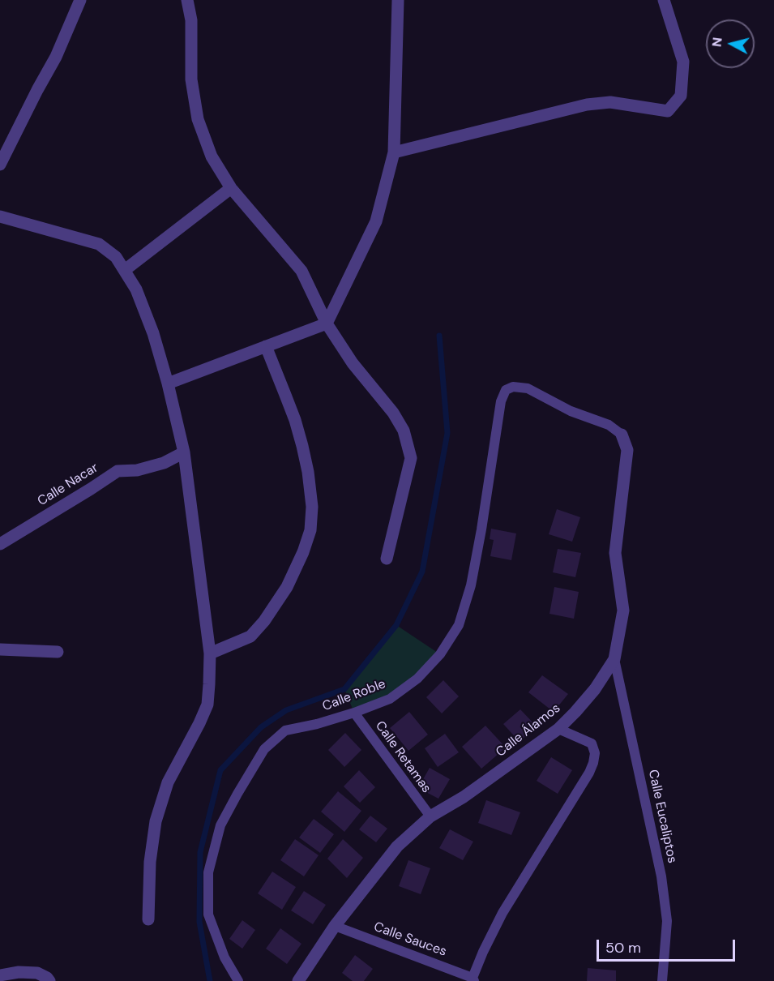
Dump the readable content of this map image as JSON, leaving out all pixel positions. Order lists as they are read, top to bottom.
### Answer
{
  "streets": {
    "street": ["Calle Nacar", "Calle Álamos"],
    "lane": [
      "Calle Roble",
      "Calle Retamas",
      "Calle Eucaliptos",
      "Calle Sauces"
    ]
  },
  "crossings": [
    ["Calle Roble", "Calle Álamos"],
    ["Calle Roble", "Calle Retamas"],
    ["Calle Álamos", "Calle Retamas"],
    ["Calle Álamos", "Calle Eucaliptos"],
    ["Calle Álamos", "Calle Sauces"]
  ],
  "scale_bar": "50 m",
  "north": "left"
}
